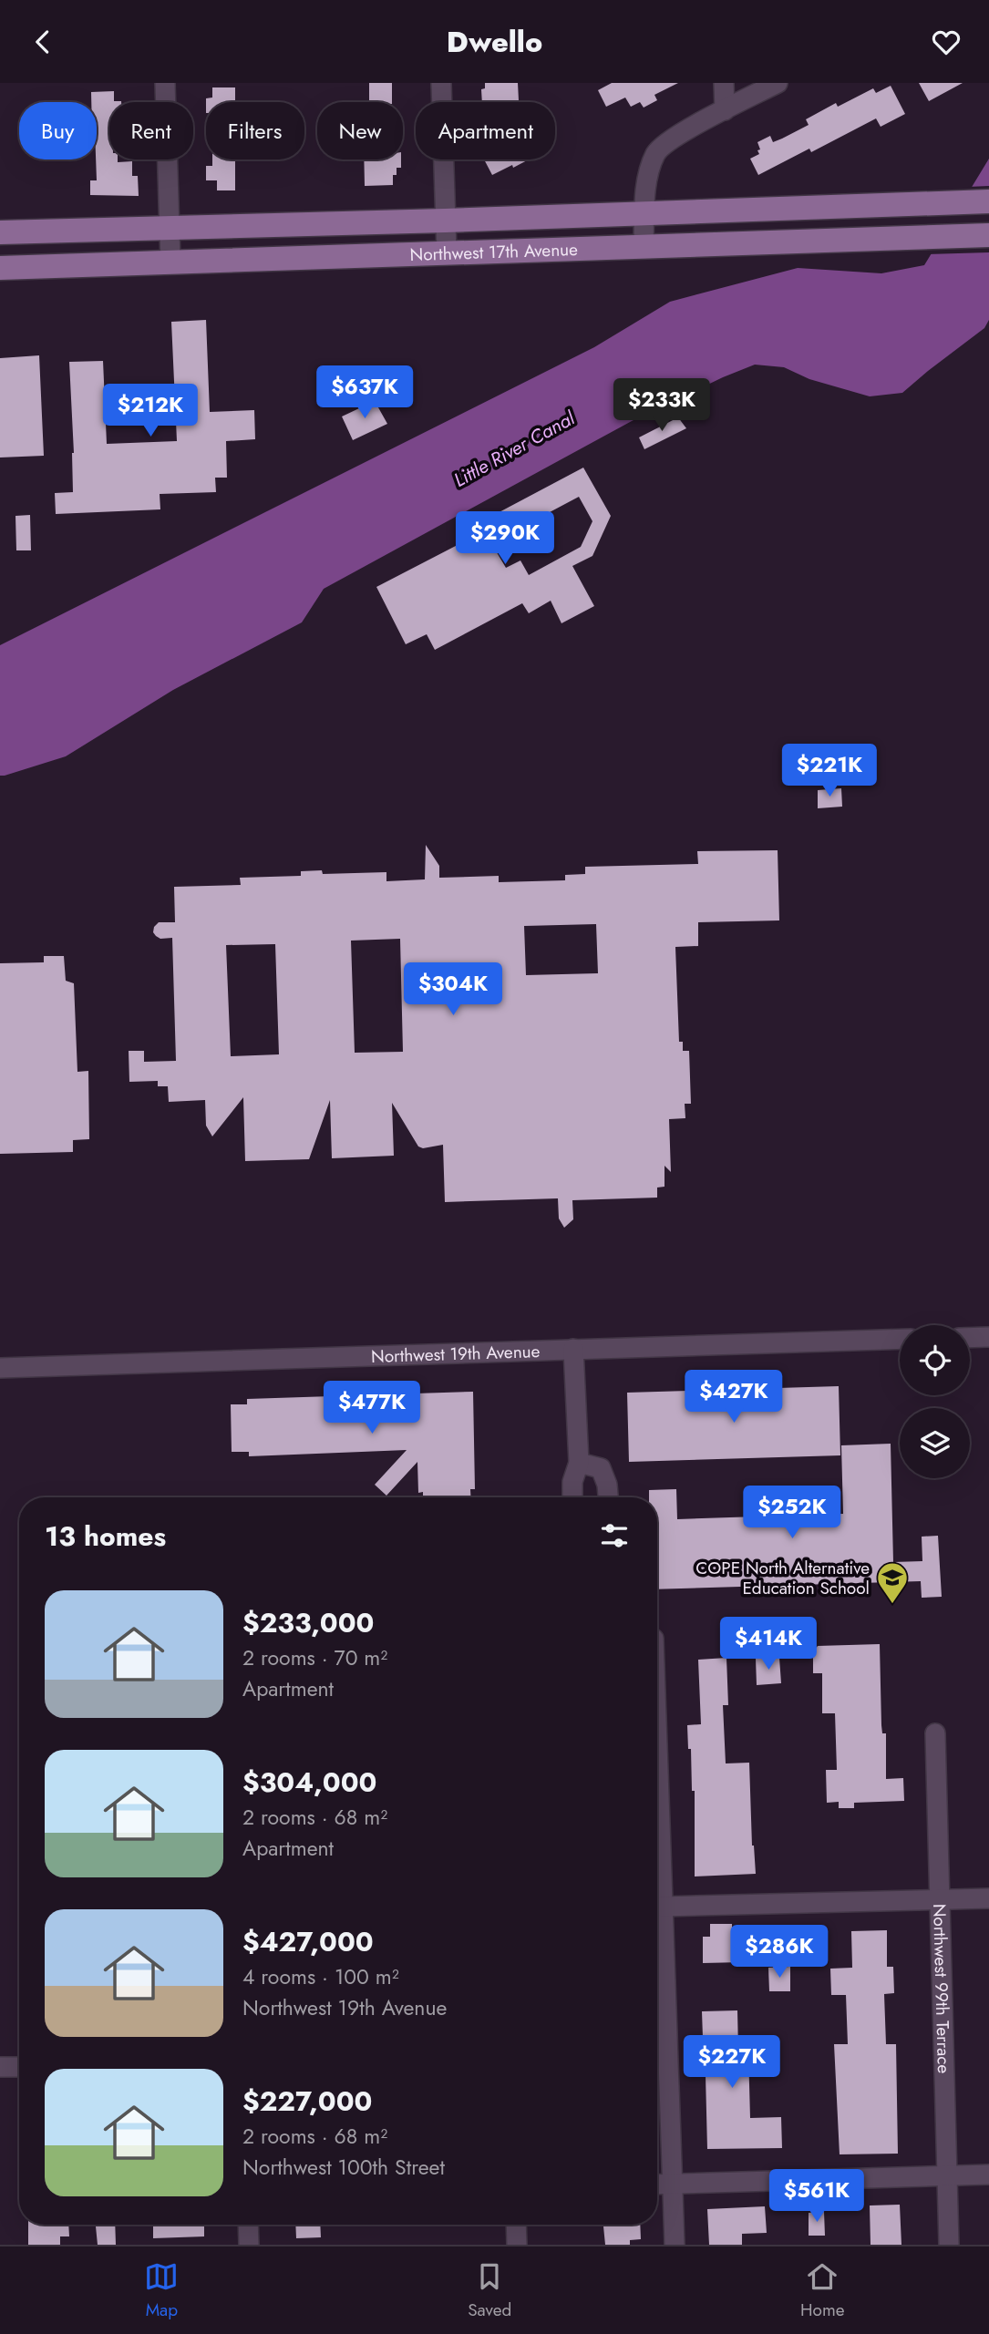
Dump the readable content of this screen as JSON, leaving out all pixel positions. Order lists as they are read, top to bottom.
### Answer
{
  "streets": {
    "main road": ["Northwest 17th Avenue"],
    "street": ["Northwest 19th Avenue", "Northwest 99th Terrace"]
  },
  "water": ["Little River Canal"],
  "places": {
    "school or university": ["COPE North Alternative Education School"]
  },
  "page": {
    "header": "Dwello",
    "chip": [
      "Buy",
      "Rent",
      "Filters",
      "New",
      "Apartment"
    ],
    "price": [
      "$637K",
      "$233K",
      "$212K",
      "$290K",
      "$221K",
      "$304K",
      "$427K",
      "$477K",
      "$252K",
      "$414K",
      "$286K",
      "$227K",
      "$561K"
    ],
    "heading": "13 homes",
    "list": [
      {
        "name": "$233,000",
        "note": "2 rooms · 70 m² · Apartment"
      },
      {
        "name": "$304,000",
        "note": "2 rooms · 68 m² · Apartment"
      },
      {
        "name": "$427,000",
        "note": "4 rooms · 100 m² · Northwest 19th Avenue"
      },
      {
        "name": "$227,000",
        "note": "2 rooms · 68 m² · Northwest 100th Street"
      }
    ],
    "tabs": ["Map", "Saved", "Home"]
  }
}
